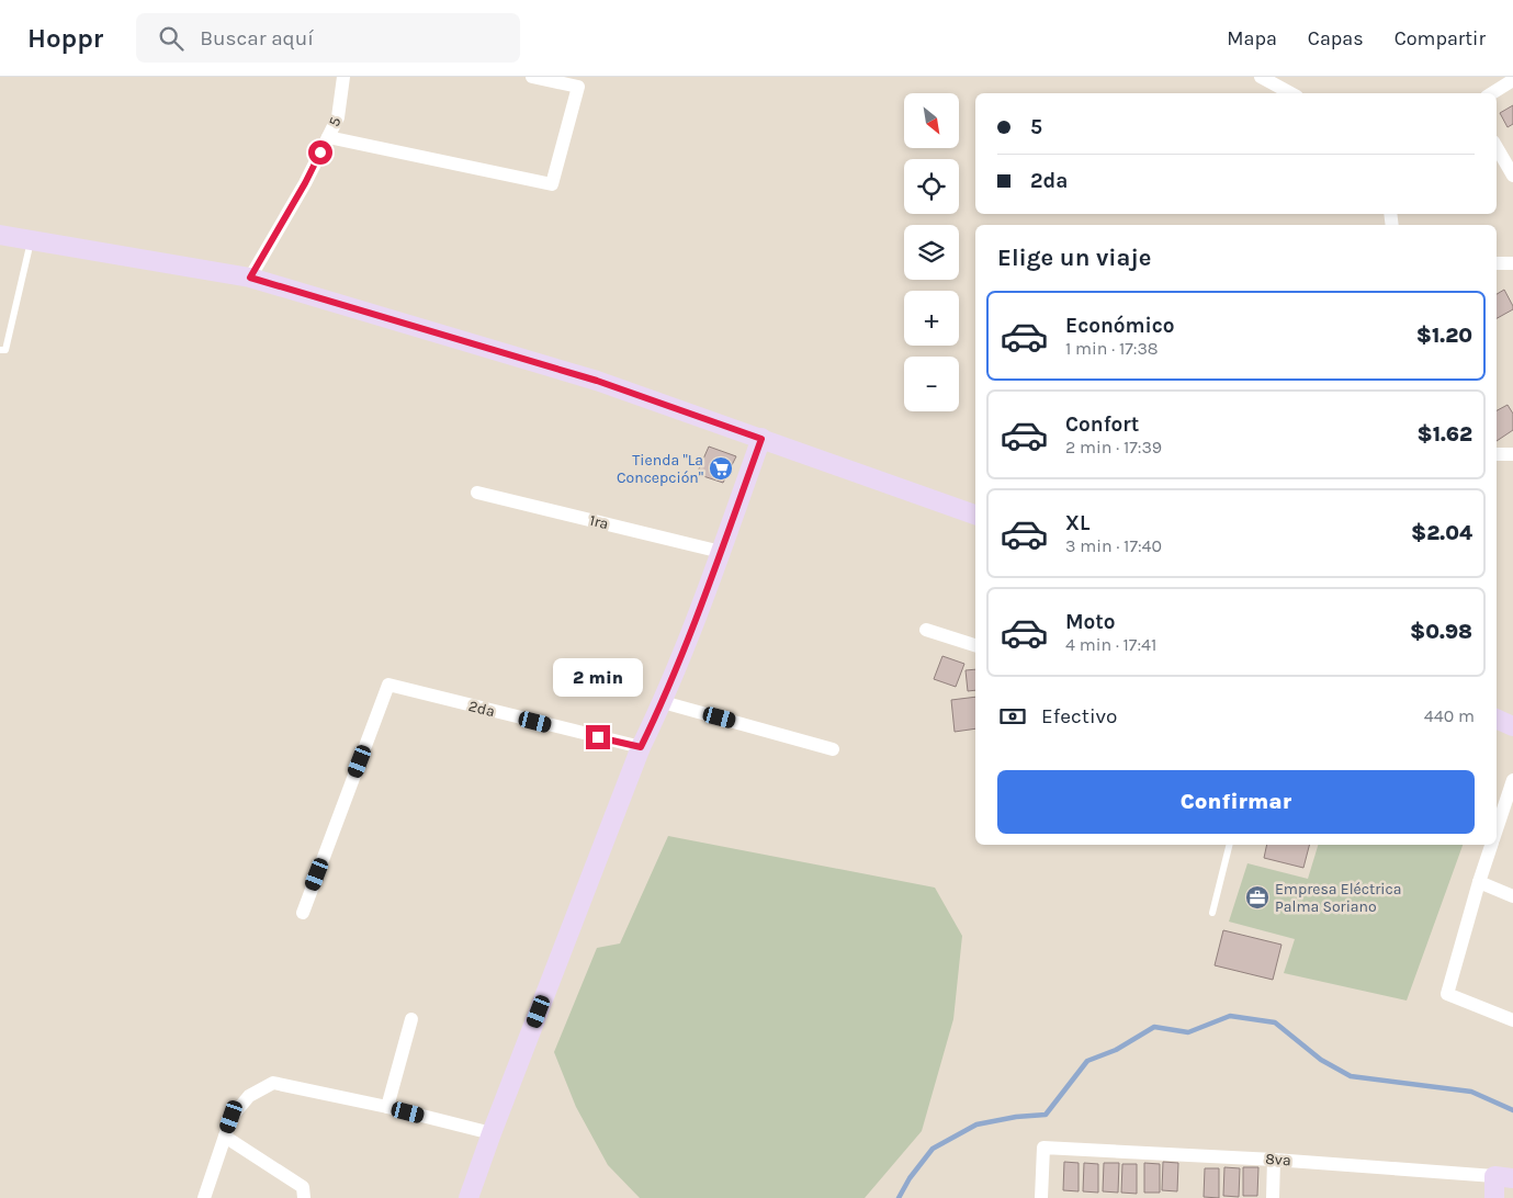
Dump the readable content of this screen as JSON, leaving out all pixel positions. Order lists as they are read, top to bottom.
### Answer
{
  "streets": {
    "street": [
      "5",
      "1ra",
      "2da",
      "8va"
    ]
  },
  "places": {
    "supermarket": ["Tienda \"La Concepción\""],
    "office": ["Empresa Eléctrica Palma Soriano"]
  },
  "north": "bottom right",
  "page": {
    "header": "Hoppr",
    "search": "Buscar aquí",
    "nav": ["Mapa", "Capas", "Compartir"],
    "map_buttons": ["+", "−"],
    "banner": ["5", "2da"],
    "heading": "Elige un viaje",
    "list": [
      {
        "name": "Económico",
        "note": "1 min · 17:38",
        "value": "$1.20"
      },
      {
        "name": "Confort",
        "note": "2 min · 17:39",
        "value": "$1.62"
      },
      {
        "name": "XL",
        "note": "3 min · 17:40",
        "value": "$2.04"
      },
      {
        "name": "Moto",
        "note": "4 min · 17:41",
        "value": "$0.98"
      }
    ],
    "bubble": "2 min",
    "pay": ["Efectivo", "440 m"],
    "buttons": "Confirmar"
  }
}
